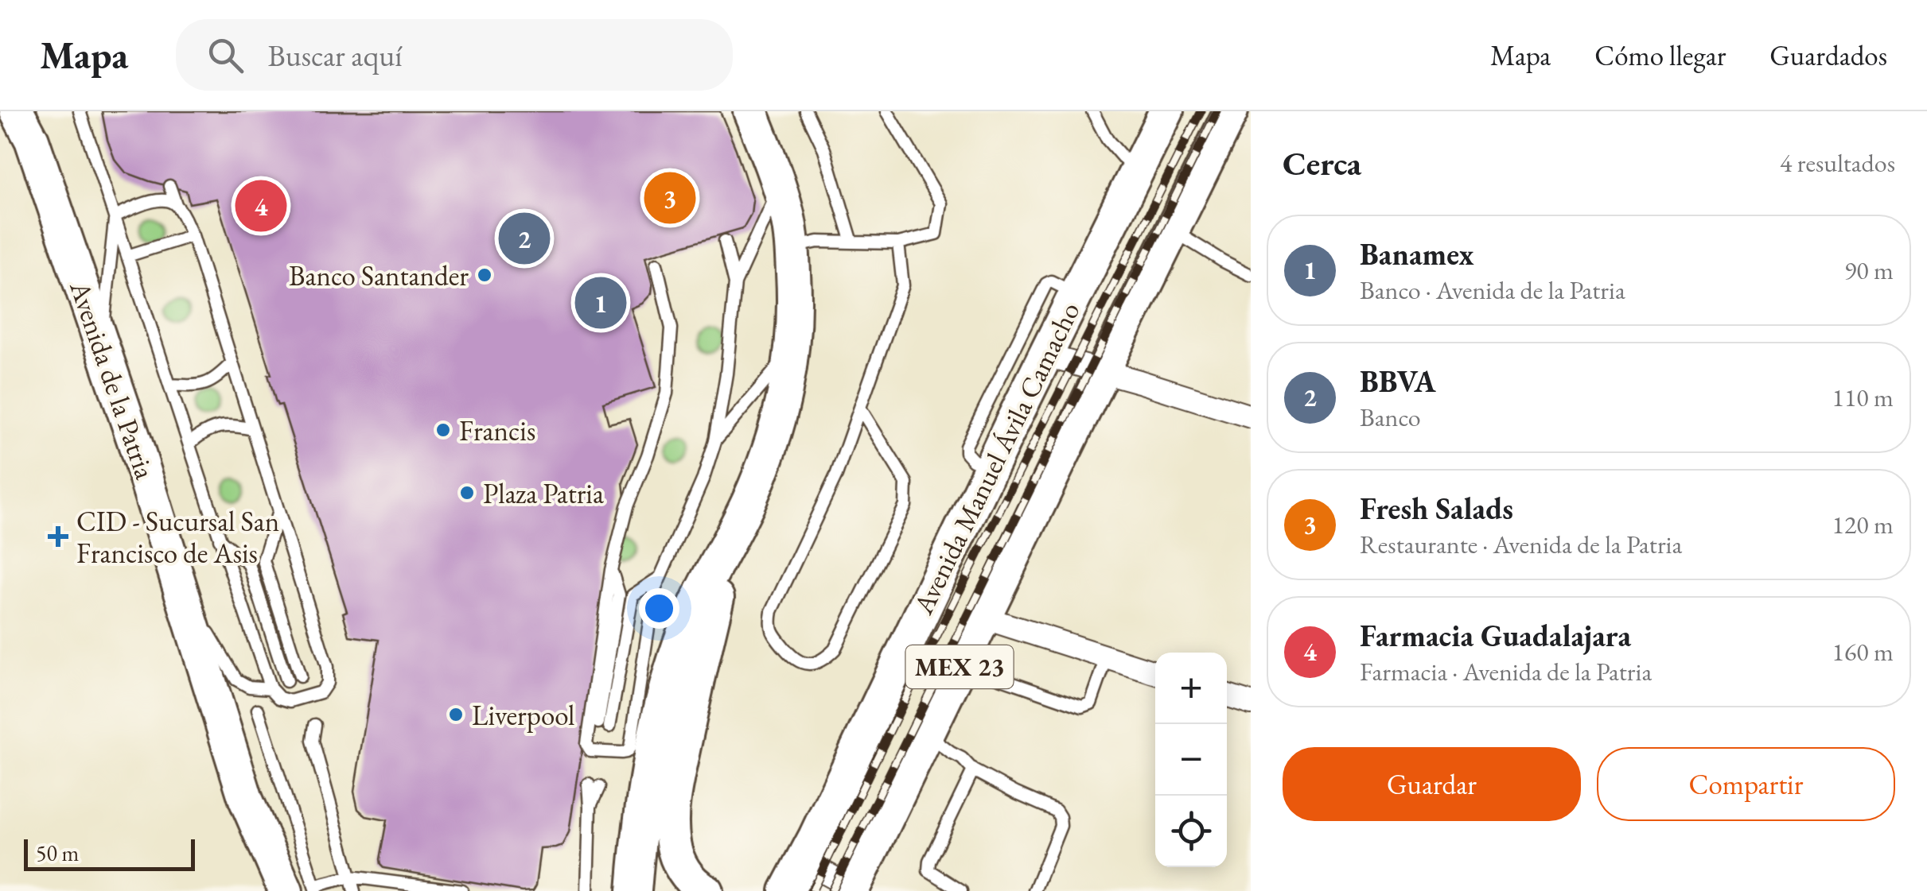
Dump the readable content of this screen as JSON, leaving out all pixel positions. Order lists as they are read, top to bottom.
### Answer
{
  "streets": {
    "main road": ["Avenida de la Patria", "Avenida Manuel Ávila Camacho", "MEX 23"]
  },
  "places": {
    "other": [
      "Banco Santander",
      "Francis",
      "Plaza Patria",
      "Liverpool"
    ],
    "health": ["CID - Sucursal San Francisco de Asis"]
  },
  "scale_bar": "50 m",
  "page": {
    "header": "Mapa",
    "search": "Buscar aquí",
    "nav": ["Mapa", "Cómo llegar", "Guardados"],
    "heading": ["Cerca", "4 resultados"],
    "pins": [
      "3",
      "4",
      "2",
      "1"
    ],
    "list": [
      {
        "mark": "1",
        "name": "Banamex",
        "note": "Banco · Avenida de la Patria",
        "value": "90 m"
      },
      {
        "mark": "2",
        "name": "BBVA",
        "note": "Banco",
        "value": "110 m"
      },
      {
        "mark": "3",
        "name": "Fresh Salads",
        "note": "Restaurante · Avenida de la Patria",
        "value": "120 m"
      },
      {
        "mark": "4",
        "name": "Farmacia Guadalajara",
        "note": "Farmacia · Avenida de la Patria",
        "value": "160 m"
      }
    ],
    "map_buttons": ["+", "−"],
    "buttons": ["Guardar", "Compartir"],
    "scale": "50 m"
  }
}
